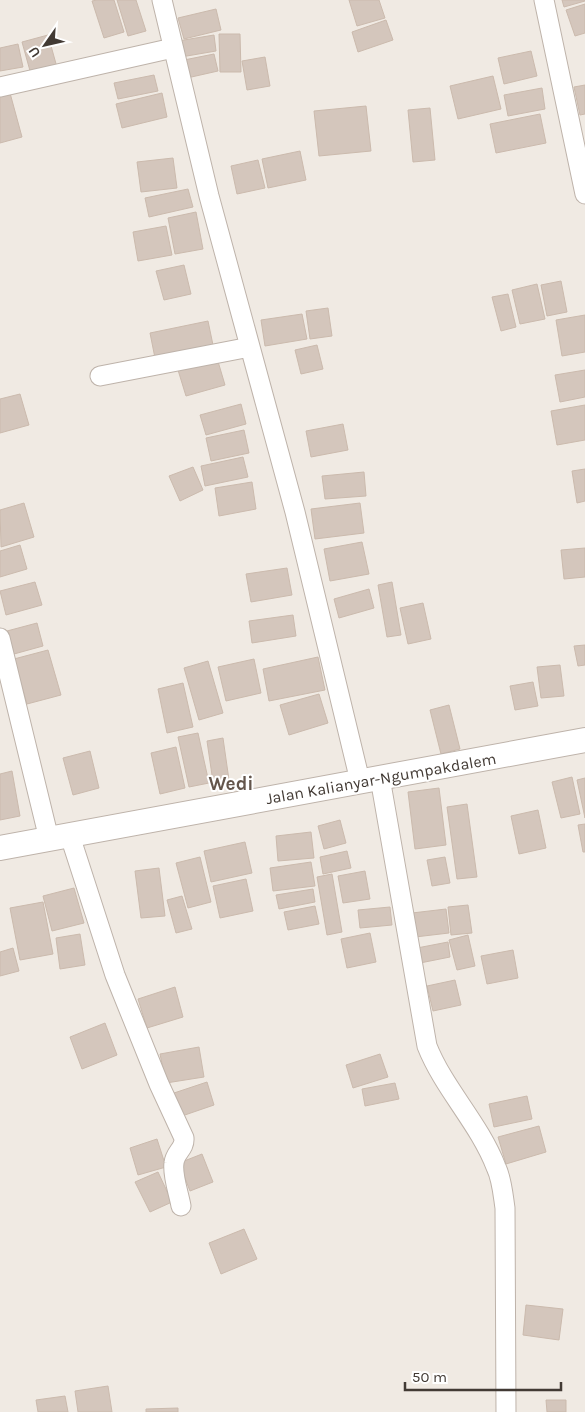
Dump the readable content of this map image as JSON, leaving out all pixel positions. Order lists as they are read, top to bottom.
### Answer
{
  "streets": {
    "street": ["Jalan Kalianyar-Ngumpakdalem"]
  },
  "districts": ["Wedi"],
  "scale_bar": "50 m",
  "north": "bottom left"
}
